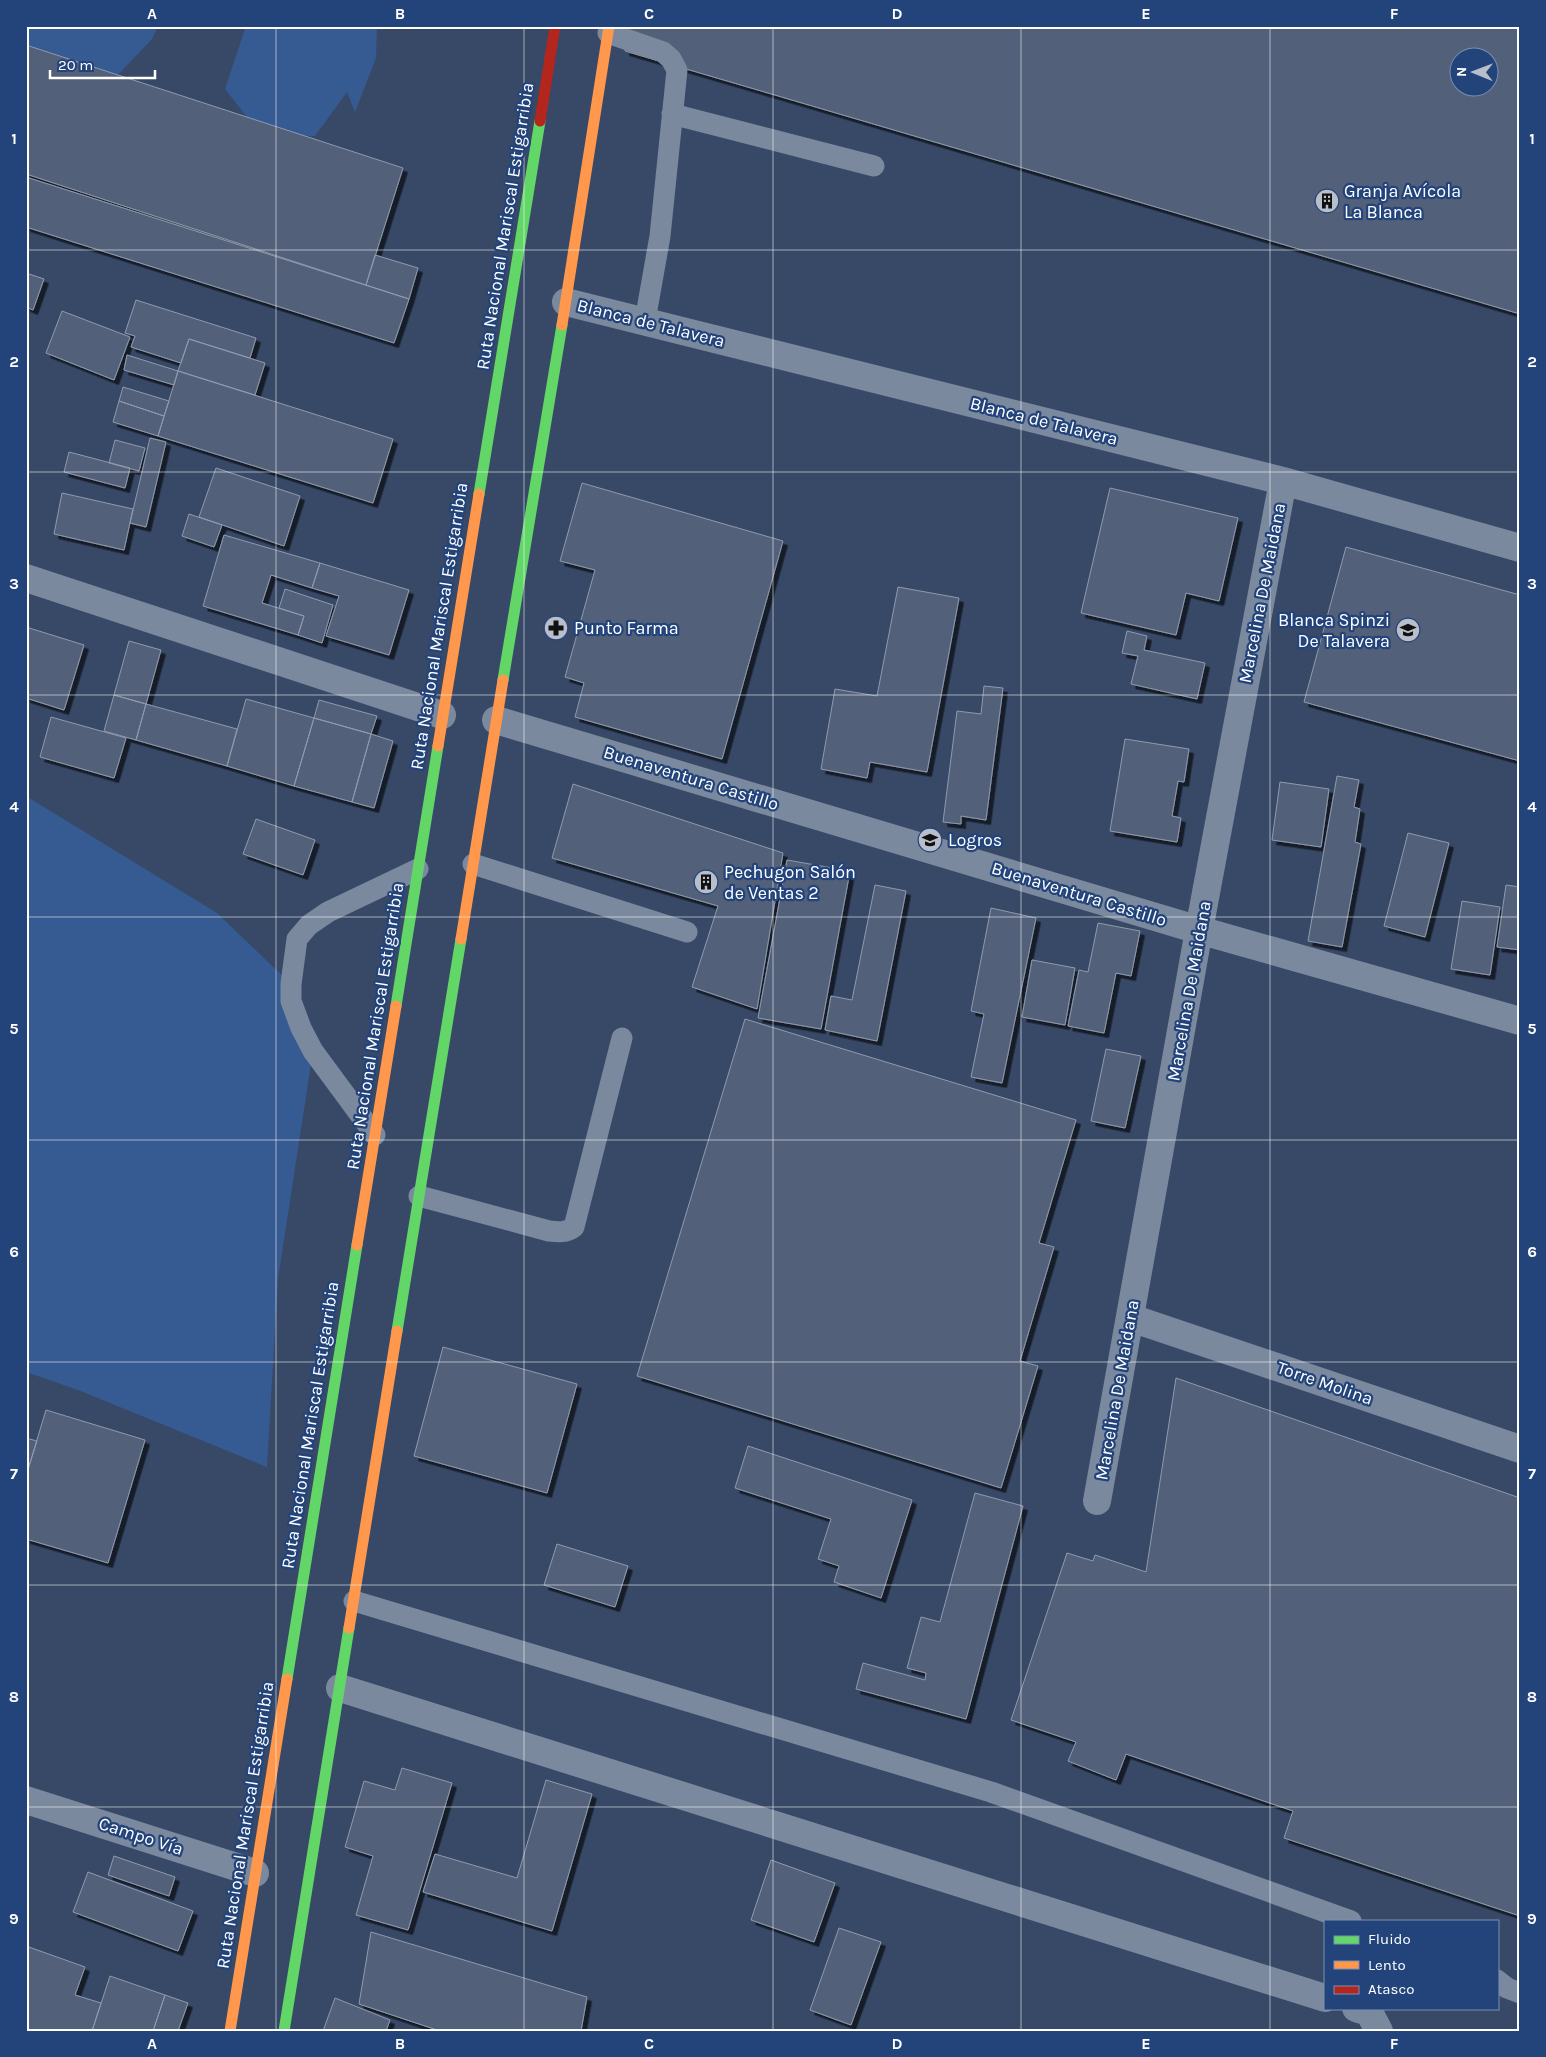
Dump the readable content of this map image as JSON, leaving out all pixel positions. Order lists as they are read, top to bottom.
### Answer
{
  "streets": {
    "highway": ["Ruta Nacional Mariscal Estigarribia"],
    "street": [
      "Blanca de Talavera",
      "Marcelina De Maidana",
      "Buenaventura Castillo",
      "Torre Molina",
      "Campo Vía"
    ]
  },
  "crossings": [
    ["Ruta Nacional Mariscal Estigarribia", "Campo Vía"],
    ["Blanca de Talavera", "Marcelina De Maidana"],
    ["Marcelina De Maidana", "Buenaventura Castillo"],
    ["Marcelina De Maidana", "Torre Molina"]
  ],
  "places": {
    "building": ["Granja Avícola La Blanca", "Pechugon Salón de Ventas 2"],
    "pharmacy": ["Punto Farma"],
    "school or university": ["Blanca Spinzi De Talavera", "Logros"]
  },
  "legend": ["Fluido", "Lento", "Atasco"],
  "scale_bar": "20 m",
  "north": "left",
  "grid": {
    "columns": [
      "A",
      "B",
      "C",
      "D",
      "E",
      "F"
    ],
    "rows": [
      "1",
      "2",
      "3",
      "4",
      "5",
      "6",
      "7",
      "8",
      "9"
    ]
  }
}
